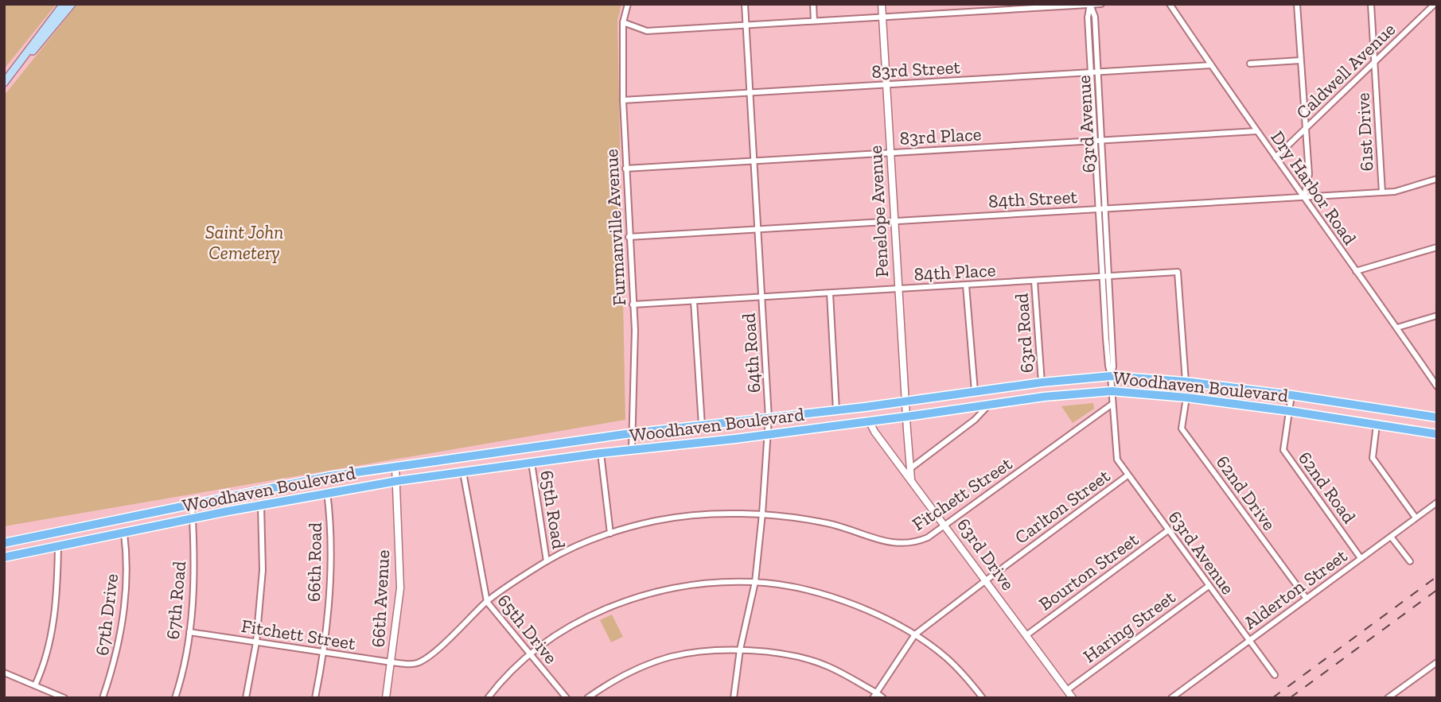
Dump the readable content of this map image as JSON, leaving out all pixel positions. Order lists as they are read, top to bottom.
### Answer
{
  "streets": {
    "main road": ["Woodhaven Boulevard"],
    "street": [
      "83rd Street",
      "Caldwell Avenue",
      "63rd Avenue",
      "61st Drive",
      "83rd Place",
      "Dry Harbor Road",
      "84th Street",
      "Penelope Avenue",
      "Furmanville Avenue",
      "84th Place",
      "63rd Road",
      "64th Road",
      "62nd Road",
      "62nd Drive",
      "Fitchett Street",
      "Carlton Street",
      "65th Road",
      "63rd Drive",
      "66th Road",
      "Bourton Street",
      "Alderton Street",
      "66th Avenue",
      "67th Road",
      "67th Drive",
      "Haring Street",
      "65th Drive"
    ]
  },
  "crossings": [
    ["83rd Street", "63rd Avenue"],
    ["83rd Street", "Dry Harbor Road"],
    ["83rd Street", "Penelope Avenue"],
    ["83rd Street", "Furmanville Avenue"],
    ["83rd Street", "64th Road"],
    ["Caldwell Avenue", "61st Drive"],
    ["Caldwell Avenue", "Dry Harbor Road"],
    ["63rd Avenue", "83rd Place"],
    ["63rd Avenue", "84th Street"],
    ["63rd Avenue", "84th Place"],
    ["63rd Avenue", "Woodhaven Boulevard"],
    ["63rd Avenue", "Fitchett Street"],
    ["63rd Avenue", "Carlton Street"],
    ["63rd Avenue", "Bourton Street"],
    ["63rd Avenue", "Alderton Street"],
    ["63rd Avenue", "Haring Street"],
    ["61st Drive", "84th Street"],
    ["83rd Place", "Dry Harbor Road"],
    ["83rd Place", "Penelope Avenue"],
    ["83rd Place", "Furmanville Avenue"],
    ["83rd Place", "64th Road"],
    ["Dry Harbor Road", "84th Street"],
    ["84th Street", "Penelope Avenue"],
    ["84th Street", "Furmanville Avenue"],
    ["84th Street", "64th Road"],
    ["Penelope Avenue", "84th Place"],
    ["Penelope Avenue", "Woodhaven Boulevard"],
    ["Penelope Avenue", "63rd Drive"],
    ["Furmanville Avenue", "84th Place"],
    ["Furmanville Avenue", "Woodhaven Boulevard"],
    ["84th Place", "63rd Road"],
    ["84th Place", "64th Road"],
    ["84th Place", "Woodhaven Boulevard"],
    ["63rd Road", "Woodhaven Boulevard"],
    ["64th Road", "Woodhaven Boulevard"],
    ["64th Road", "Fitchett Street"],
    ["Woodhaven Boulevard", "62nd Road"],
    ["Woodhaven Boulevard", "62nd Drive"],
    ["Woodhaven Boulevard", "65th Road"],
    ["Woodhaven Boulevard", "63rd Drive"],
    ["Woodhaven Boulevard", "66th Road"],
    ["Woodhaven Boulevard", "66th Avenue"],
    ["Woodhaven Boulevard", "67th Road"],
    ["Woodhaven Boulevard", "67th Drive"],
    ["Woodhaven Boulevard", "65th Drive"],
    ["62nd Road", "Alderton Street"],
    ["62nd Drive", "Alderton Street"],
    ["Fitchett Street", "65th Road"],
    ["Fitchett Street", "63rd Drive"],
    ["Fitchett Street", "66th Road"],
    ["Fitchett Street", "66th Avenue"],
    ["Fitchett Street", "67th Road"],
    ["Fitchett Street", "65th Drive"],
    ["Carlton Street", "63rd Drive"],
    ["63rd Drive", "Bourton Street"],
    ["63rd Drive", "Haring Street"]
  ],
  "parks": ["Saint John Cemetery"]
}
